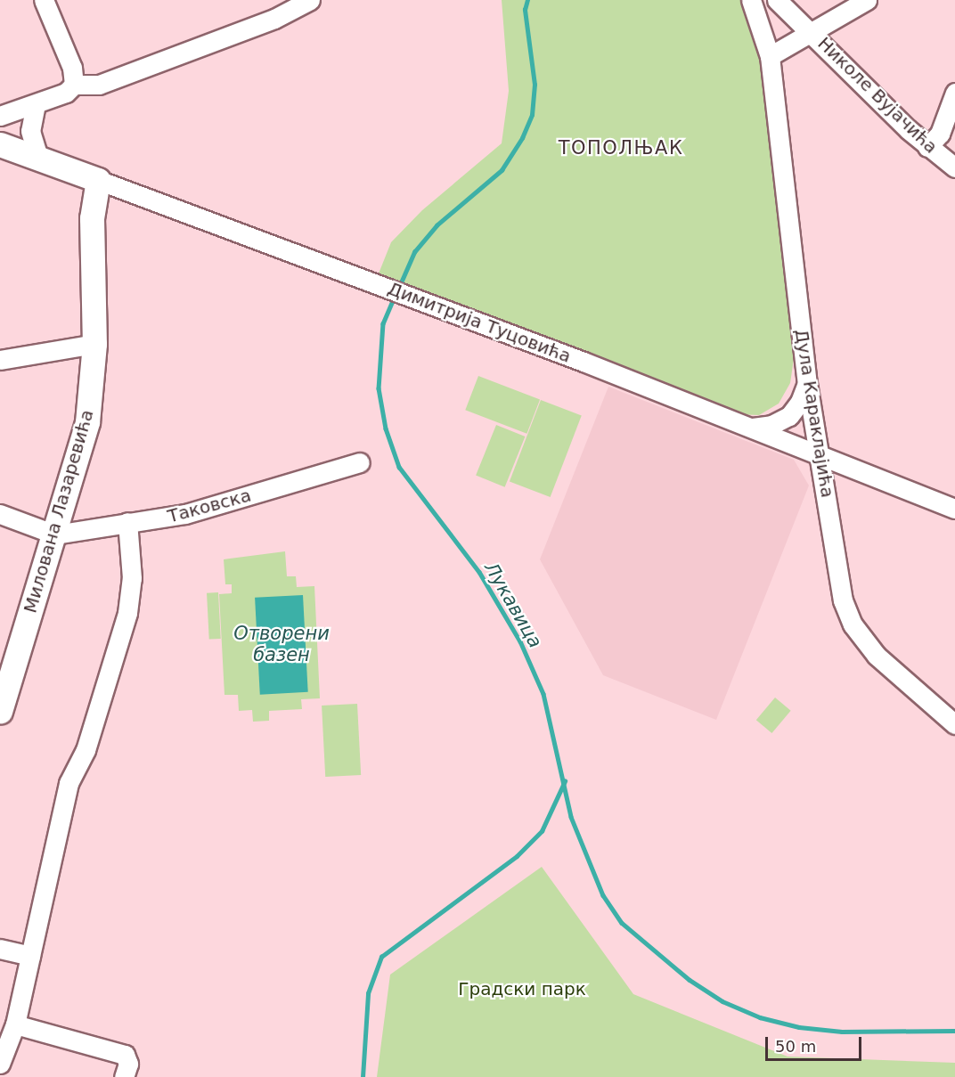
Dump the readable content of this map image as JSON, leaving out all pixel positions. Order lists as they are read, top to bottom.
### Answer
{
  "streets": {
    "main road": ["Димитрија Туцовића", "Милована Лазаревића"],
    "street": ["Николе Вујачића", "Дула Караклајића", "Таковска"]
  },
  "crossings": [
    ["Николе Вујачића", "Дула Караклајића"],
    ["Димитрија Туцовића", "Дула Караклајића"],
    ["Димитрија Туцовића", "Милована Лазаревића"],
    ["Таковска", "Милована Лазаревића"]
  ],
  "districts": ["ТОПОЛЊАК"],
  "water": ["Лукавица", "Отворени базен"],
  "parks": ["Градски парк"],
  "scale_bar": "50 m"
}
